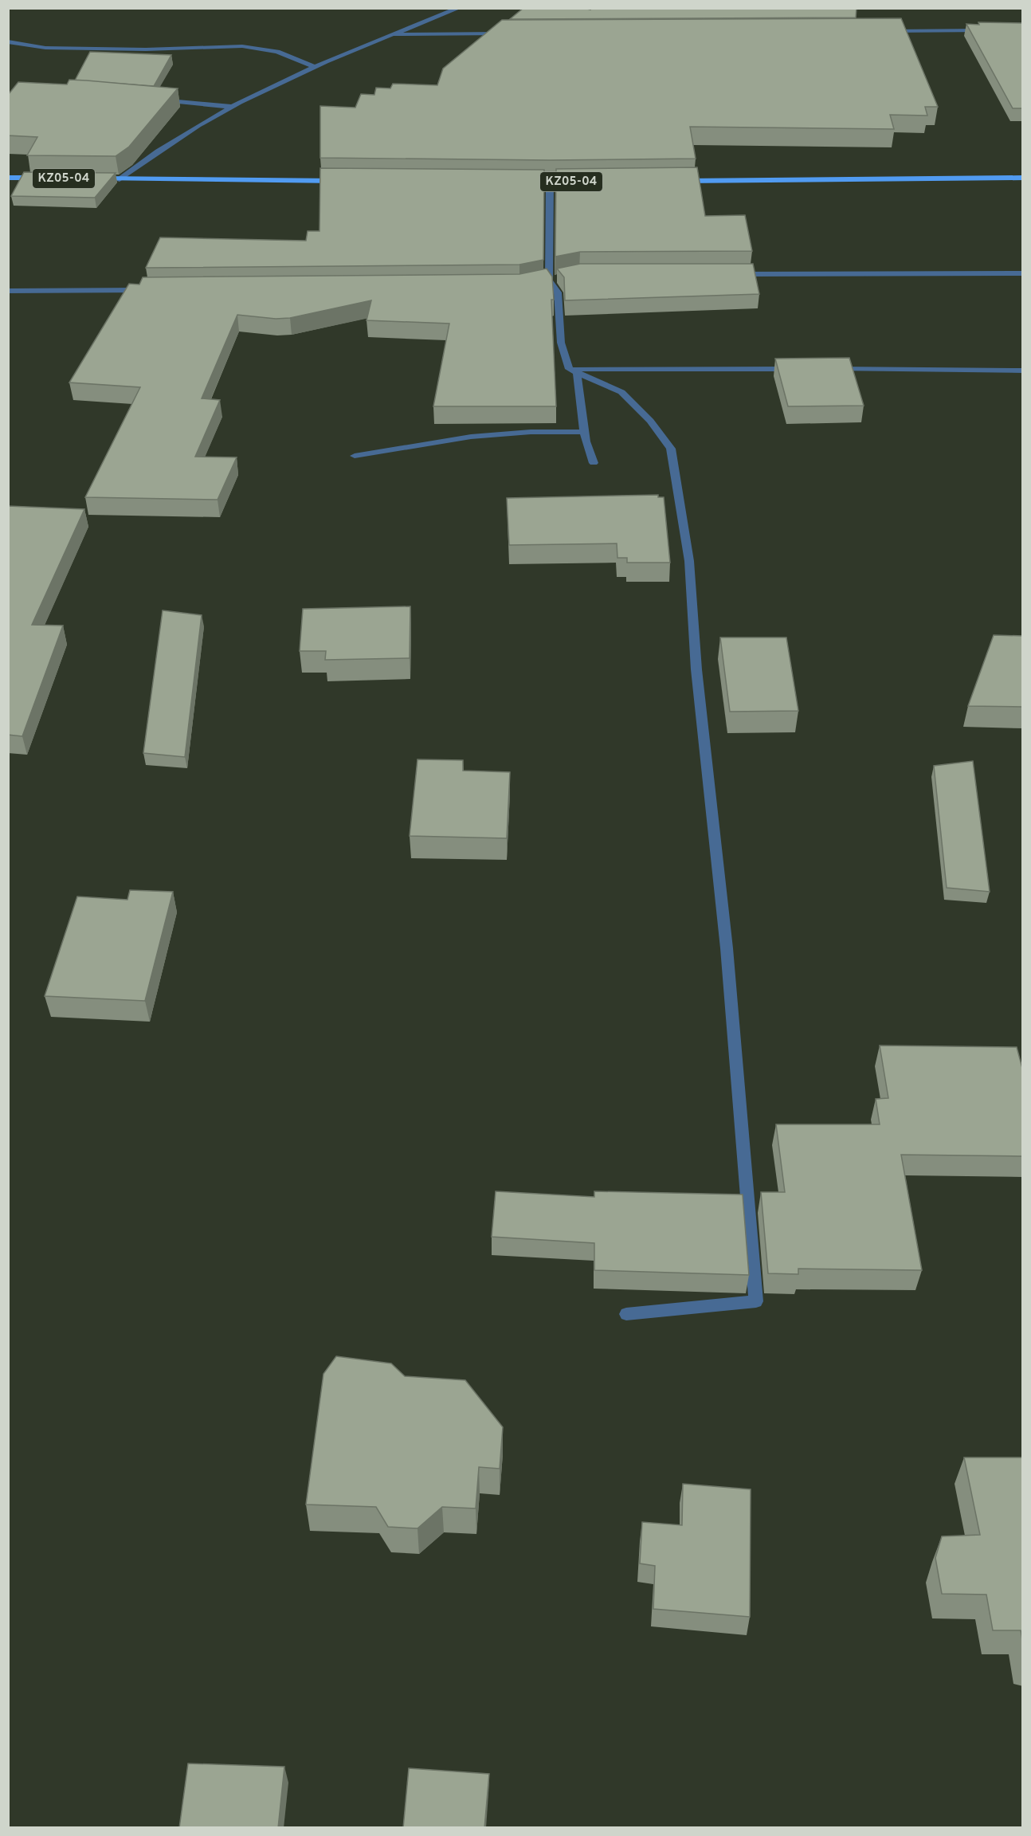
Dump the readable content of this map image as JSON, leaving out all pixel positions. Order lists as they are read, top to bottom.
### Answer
{
  "streets": {
    "main road": ["KZ05-04"]
  }
}
